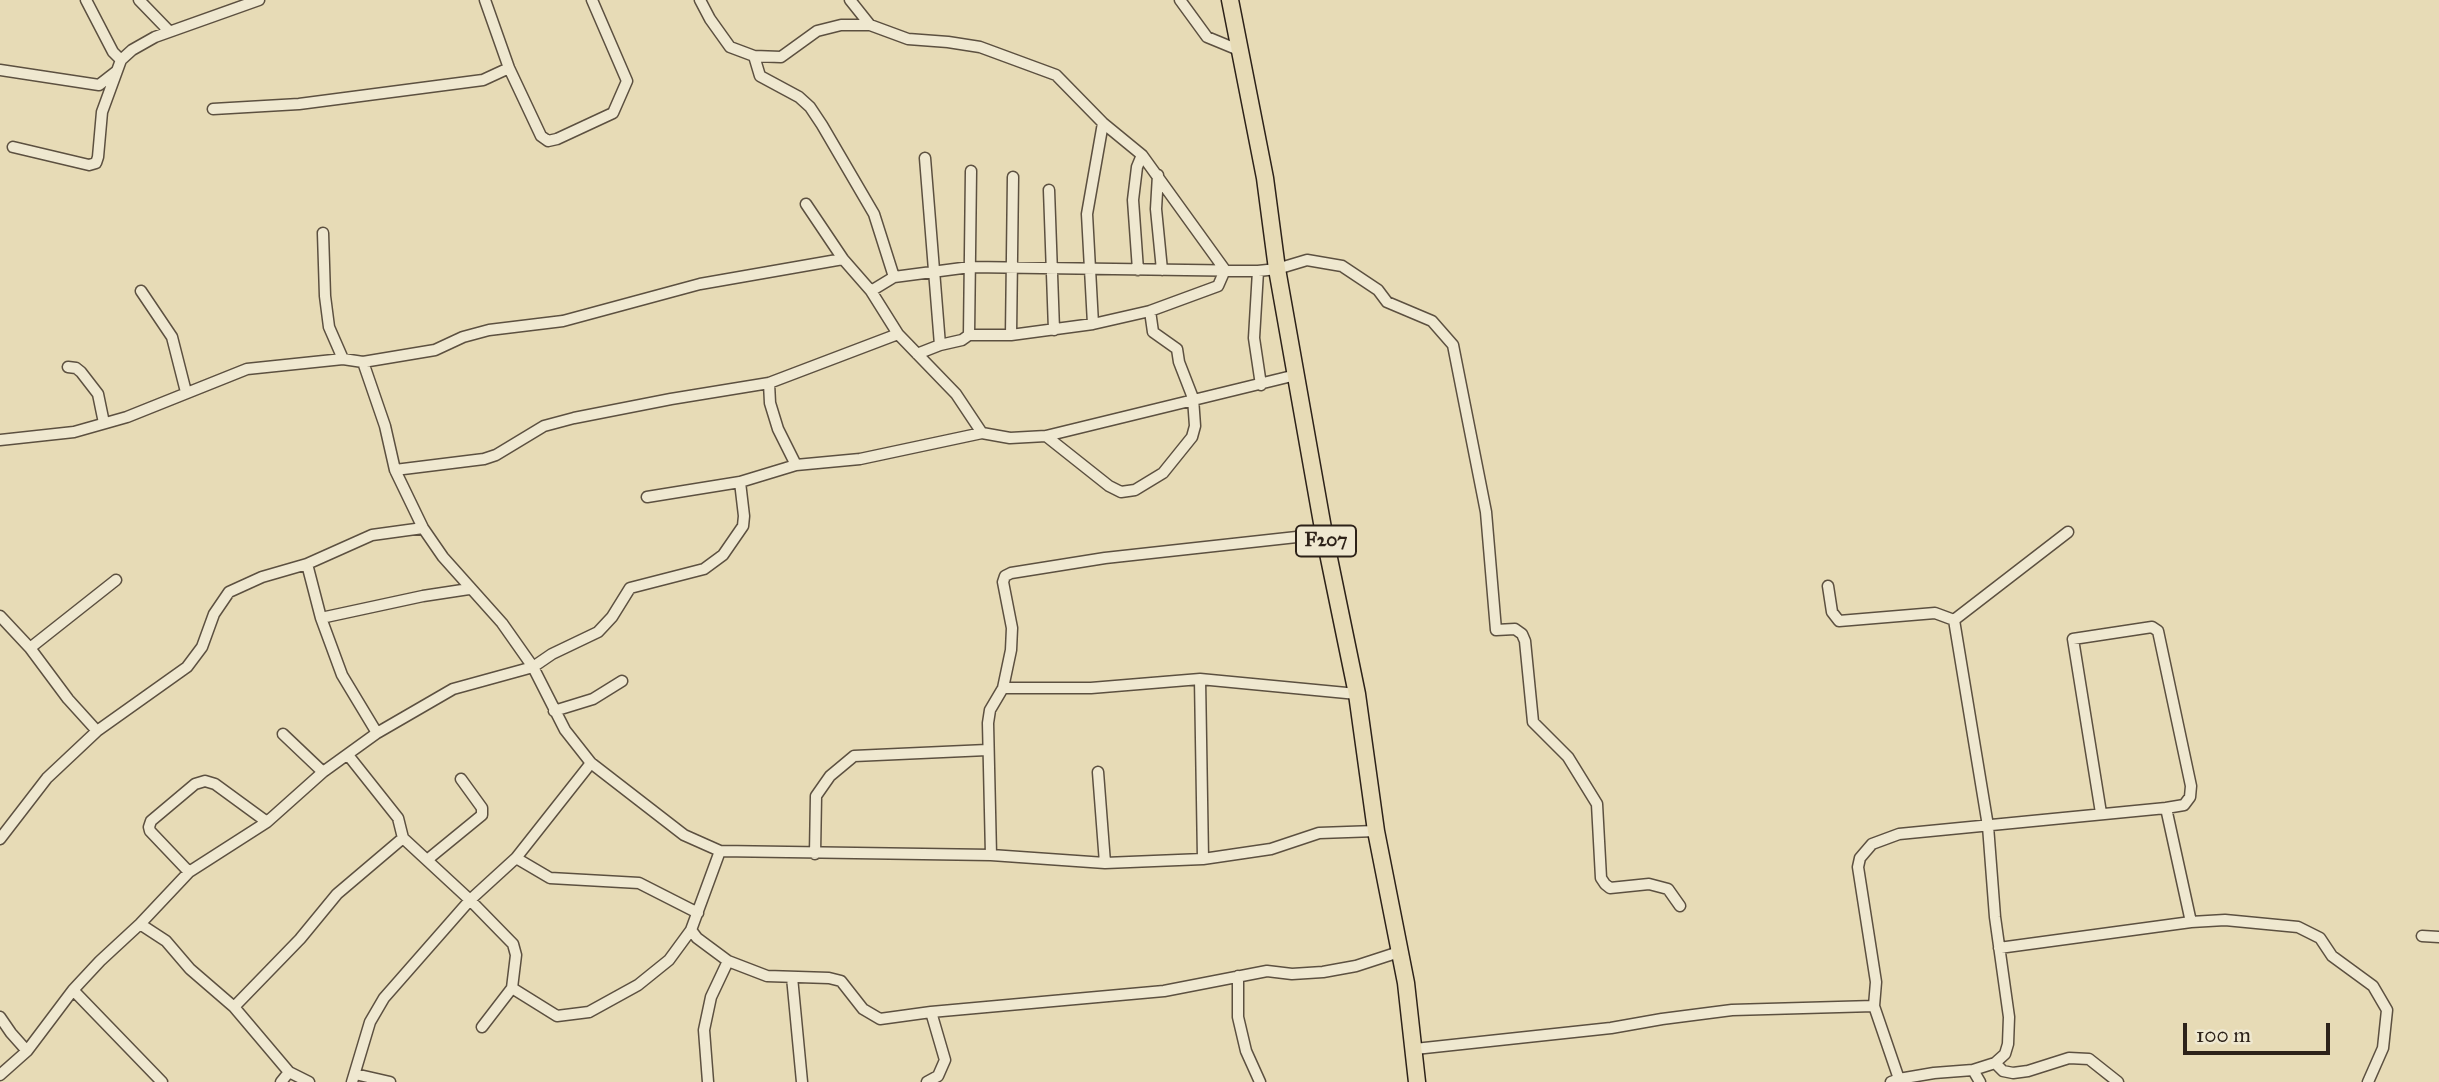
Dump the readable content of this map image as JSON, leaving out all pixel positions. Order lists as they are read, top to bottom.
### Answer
{
  "streets": {
    "main road": ["F207"]
  },
  "scale_bar": "100 m"
}
